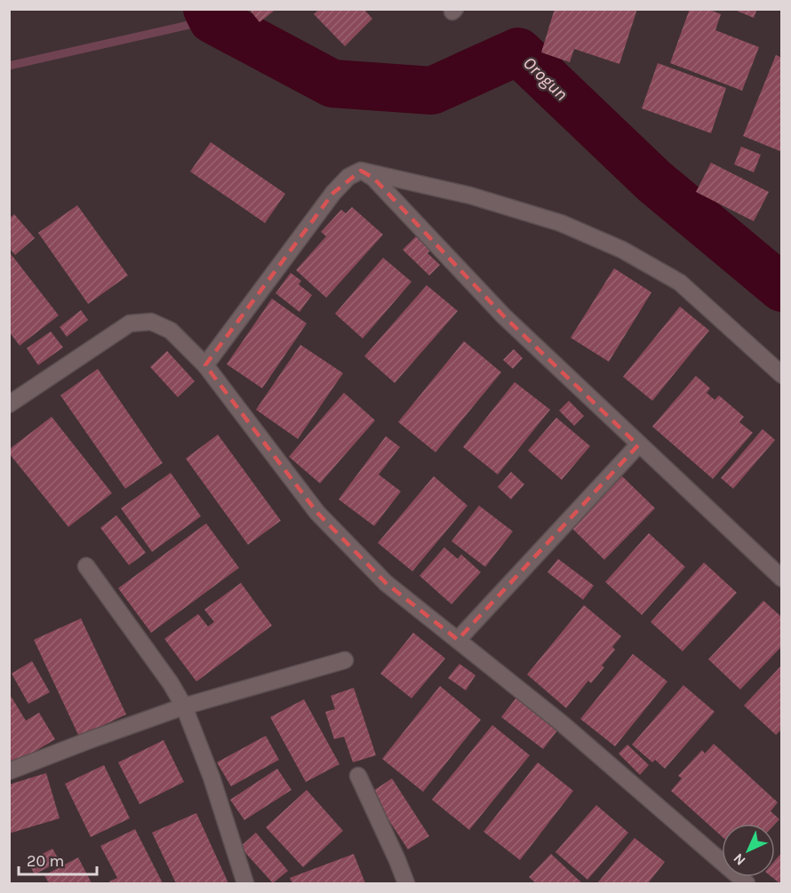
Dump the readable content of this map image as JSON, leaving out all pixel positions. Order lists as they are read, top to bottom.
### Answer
{
  "water": ["Orogun"],
  "scale_bar": "20 m",
  "north": "bottom left"
}
